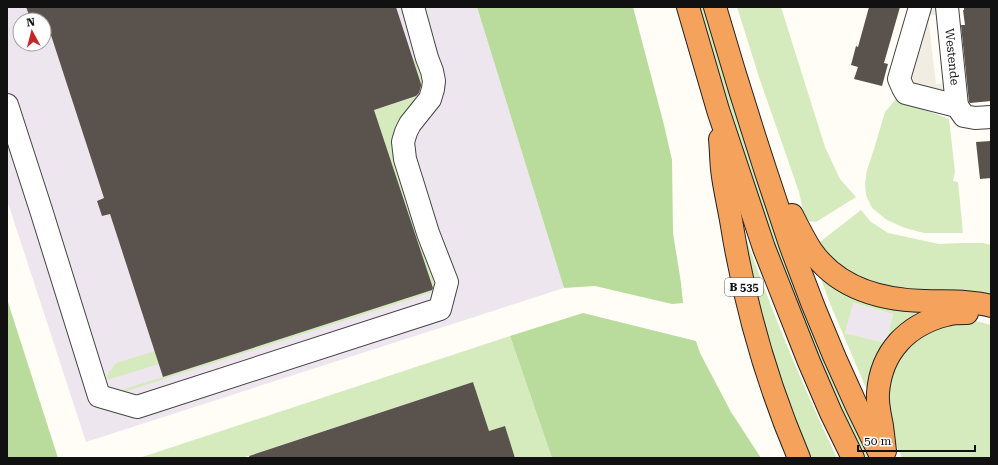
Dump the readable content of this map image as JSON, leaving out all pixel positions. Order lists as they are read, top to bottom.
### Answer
{
  "streets": {
    "highway": ["B 535"],
    "street": ["Westende"]
  },
  "scale_bar": "50 m",
  "north": "top"
}
